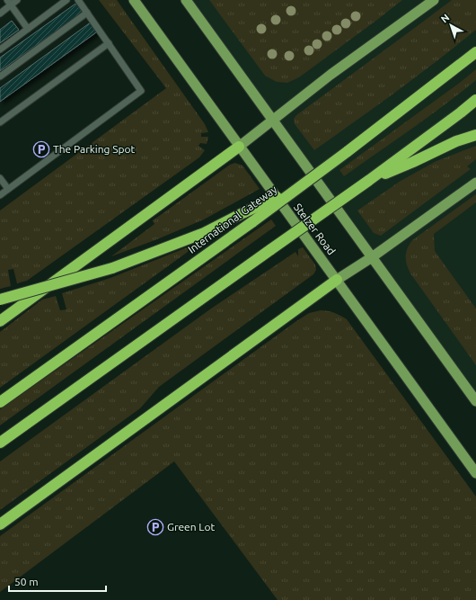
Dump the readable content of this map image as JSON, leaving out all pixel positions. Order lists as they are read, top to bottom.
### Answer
{
  "streets": {
    "highway": ["International Gateway"],
    "main road": ["Stelzer Road"]
  },
  "places": {
    "parking": ["The Parking Spot", "Green Lot"]
  },
  "scale_bar": "50 m",
  "north": "top left"
}
